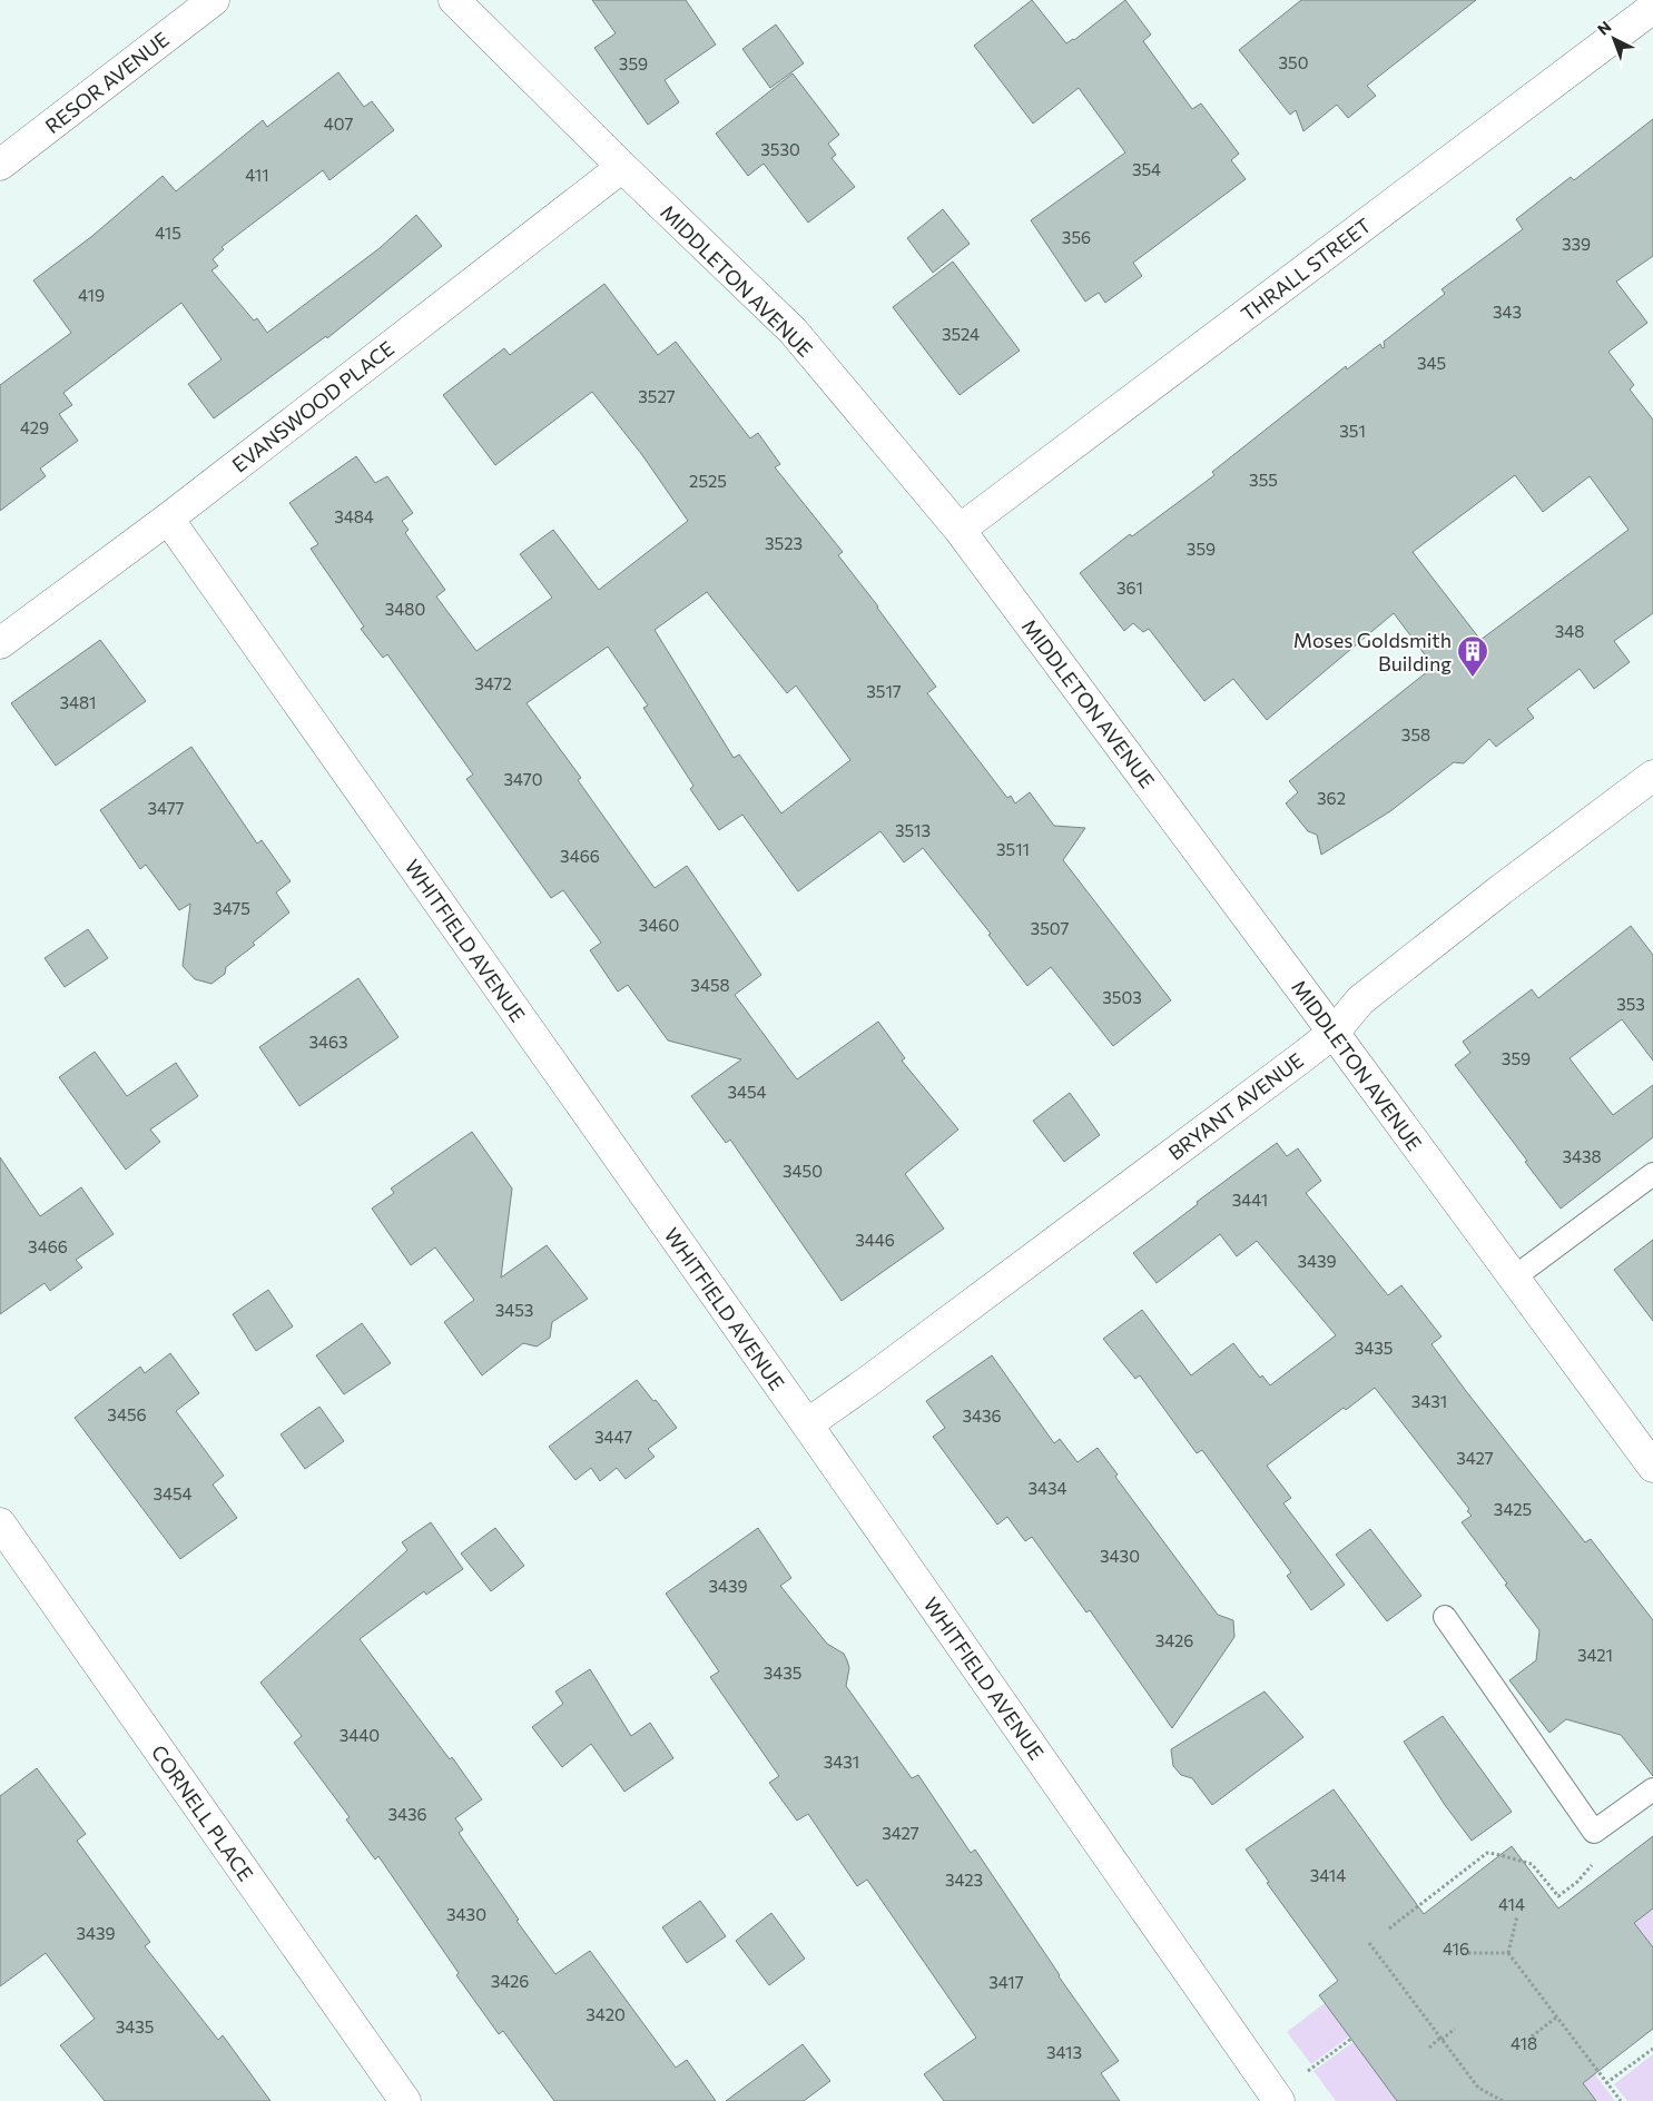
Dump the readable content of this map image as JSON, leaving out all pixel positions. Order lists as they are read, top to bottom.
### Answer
{
  "streets": {
    "street": [
      "RESOR AVENUE",
      "THRALL STREET",
      "MIDDLETON AVENUE",
      "EVANSWOOD PLACE",
      "WHITFIELD AVENUE",
      "BRYANT AVENUE",
      "CORNELL PLACE"
    ]
  },
  "crossings": [
    ["THRALL STREET", "MIDDLETON AVENUE"],
    ["MIDDLETON AVENUE", "EVANSWOOD PLACE"],
    ["MIDDLETON AVENUE", "BRYANT AVENUE"],
    ["EVANSWOOD PLACE", "WHITFIELD AVENUE"],
    ["WHITFIELD AVENUE", "BRYANT AVENUE"]
  ],
  "places": {
    "building": ["Moses Goldsmith Building"]
  },
  "house_numbers": [
    "350",
    "359",
    "407",
    "3530",
    "354",
    "411",
    "415",
    "356",
    "339",
    "419",
    "343",
    "3524",
    "345",
    "3527",
    "429",
    "351",
    "355",
    "2525",
    "3484",
    "3523",
    "359",
    "361",
    "3480",
    "348",
    "3472",
    "3517",
    "3481",
    "358",
    "3470",
    "362",
    "3477",
    "3513",
    "3511",
    "3466",
    "3475",
    "3460",
    "3507",
    "3458",
    "3503",
    "353",
    "3463",
    "359",
    "3454",
    "3438",
    "3450",
    "3441",
    "3446",
    "3466",
    "3439",
    "3453",
    "3435",
    "3431",
    "3456",
    "3436",
    "3447",
    "3427",
    "3434",
    "3454",
    "3425",
    "3430",
    "3439",
    "3426",
    "3421",
    "3435",
    "3440",
    "3431",
    "3436",
    "3427",
    "3414",
    "3423",
    "414",
    "3430",
    "3439",
    "416",
    "3426",
    "3417",
    "3420",
    "3435",
    "418",
    "3413"
  ],
  "north": "top left"
}
